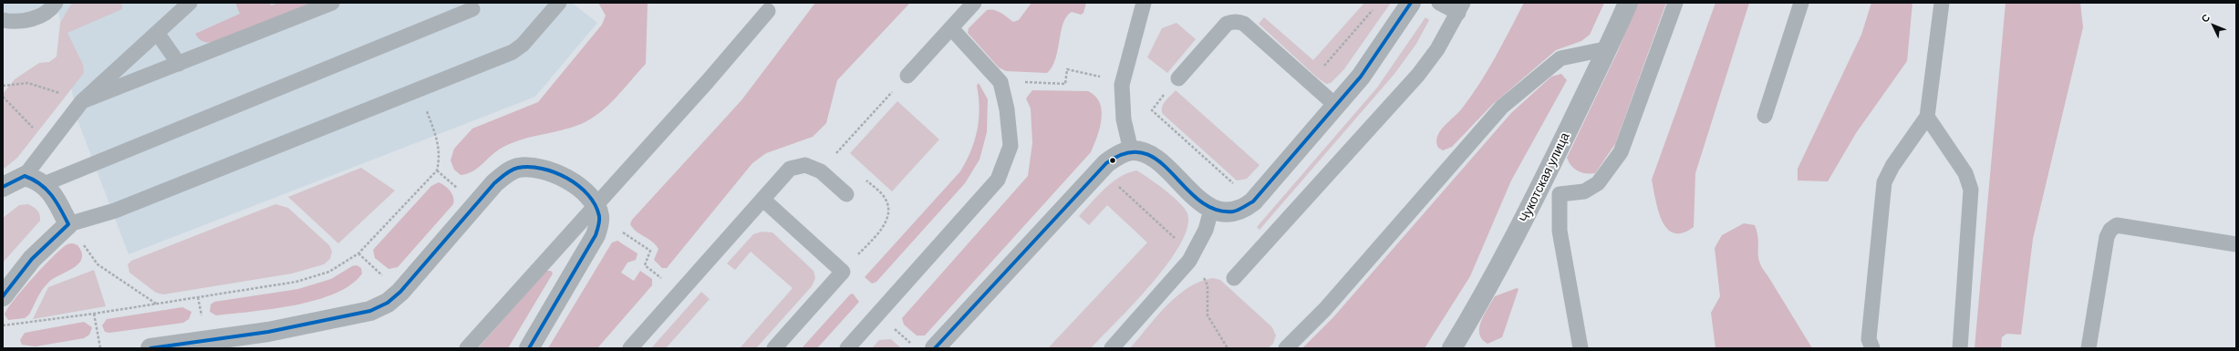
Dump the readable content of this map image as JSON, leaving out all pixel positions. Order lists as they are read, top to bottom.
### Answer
{
  "streets": {
    "street": ["Чукотская улица"]
  },
  "north": "top left"
}
